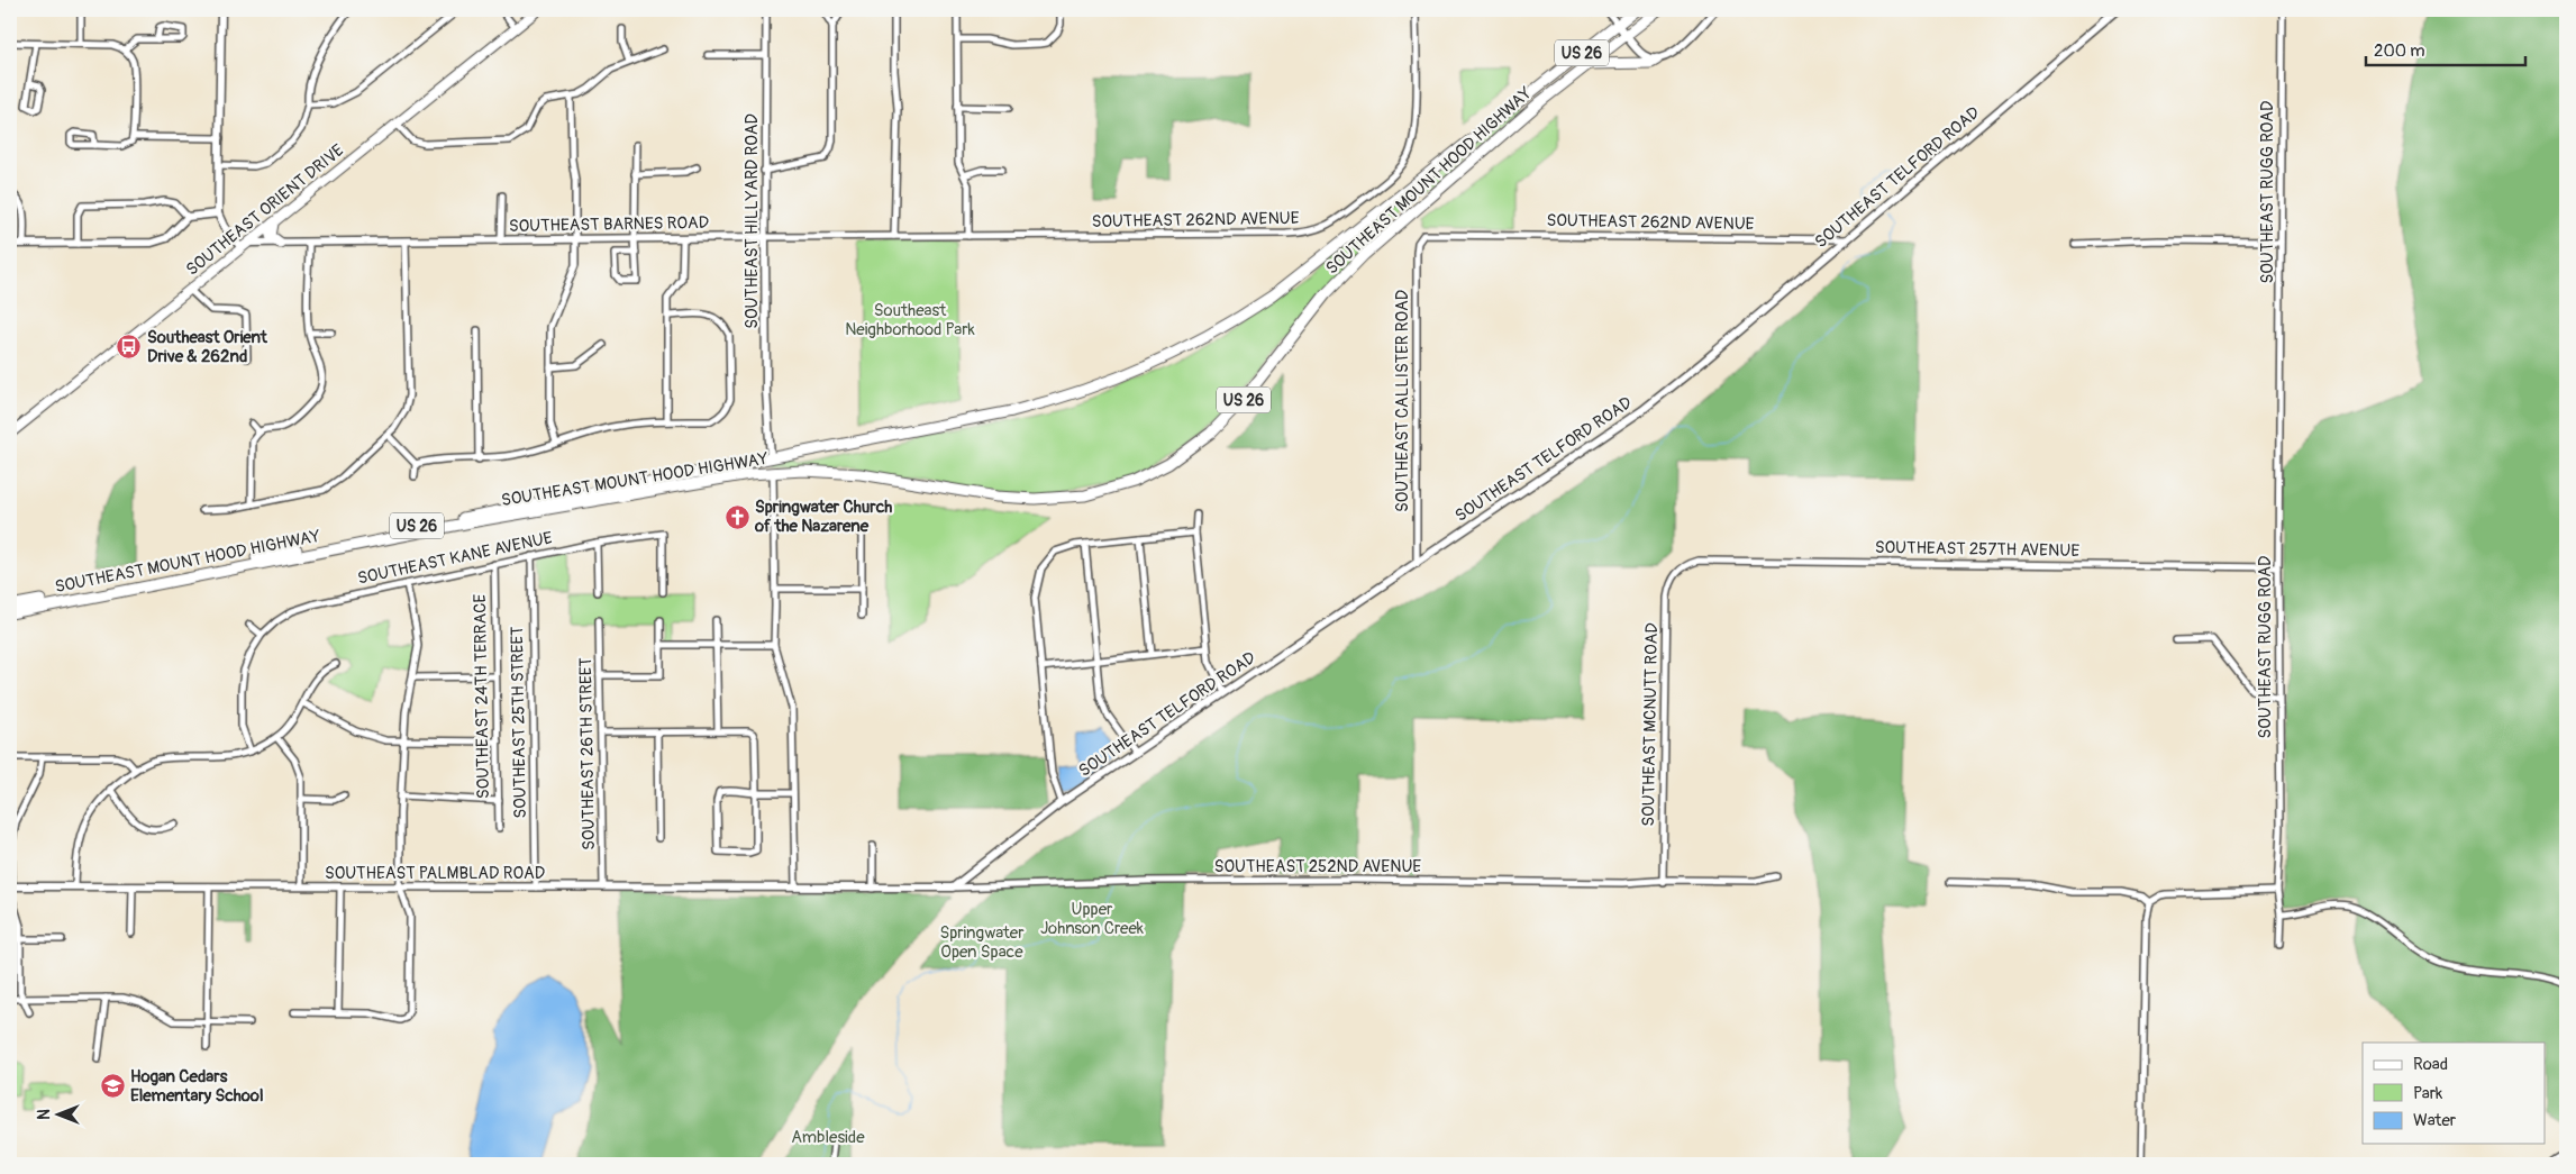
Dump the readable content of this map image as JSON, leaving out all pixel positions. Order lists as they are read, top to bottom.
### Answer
{
  "streets": {
    "main road": ["US 26", "SOUTHEAST MOUNT HOOD HIGHWAY", "SOUTHEAST ORIENT DRIVE"],
    "street": [
      "SOUTHEAST TELFORD ROAD",
      "SOUTHEAST RUGG ROAD",
      "SOUTHEAST 262ND AVENUE",
      "SOUTHEAST HILLYARD ROAD",
      "SOUTHEAST BARNES ROAD",
      "SOUTHEAST CALLISTER ROAD",
      "SOUTHEAST 257TH AVENUE",
      "SOUTHEAST KANE AVENUE",
      "SOUTHEAST 24TH TERRACE",
      "SOUTHEAST 25TH STREET",
      "SOUTHEAST MCNUTT ROAD",
      "SOUTHEAST 26TH STREET",
      "SOUTHEAST 252ND AVENUE",
      "SOUTHEAST PALMBLAD ROAD"
    ]
  },
  "crossings": [
    ["SOUTHEAST TELFORD ROAD", "SOUTHEAST 262ND AVENUE"],
    ["SOUTHEAST TELFORD ROAD", "SOUTHEAST CALLISTER ROAD"],
    ["SOUTHEAST TELFORD ROAD", "SOUTHEAST 252ND AVENUE"],
    ["SOUTHEAST MOUNT HOOD HIGHWAY", "SOUTHEAST HILLYARD ROAD"],
    ["SOUTHEAST RUGG ROAD", "SOUTHEAST 257TH AVENUE"],
    ["SOUTHEAST ORIENT DRIVE", "SOUTHEAST BARNES ROAD"],
    ["SOUTHEAST 262ND AVENUE", "SOUTHEAST BARNES ROAD"],
    ["SOUTHEAST 262ND AVENUE", "SOUTHEAST CALLISTER ROAD"],
    ["SOUTHEAST HILLYARD ROAD", "SOUTHEAST BARNES ROAD"],
    ["SOUTHEAST 257TH AVENUE", "SOUTHEAST MCNUTT ROAD"],
    ["SOUTHEAST KANE AVENUE", "SOUTHEAST 24TH TERRACE"],
    ["SOUTHEAST KANE AVENUE", "SOUTHEAST 25TH STREET"],
    ["SOUTHEAST 25TH STREET", "SOUTHEAST PALMBLAD ROAD"],
    ["SOUTHEAST MCNUTT ROAD", "SOUTHEAST 252ND AVENUE"],
    ["SOUTHEAST 26TH STREET", "SOUTHEAST PALMBLAD ROAD"],
    ["SOUTHEAST 252ND AVENUE", "SOUTHEAST PALMBLAD ROAD"]
  ],
  "parks": [
    "Southeast Neighborhood Park",
    "Upper Johnson Creek",
    "Springwater Open Space",
    "Ambleside"
  ],
  "places": {
    "bus stop": ["Southeast Orient Drive & 262nd"],
    "church": ["Springwater Church of the Nazarene"],
    "school or university": ["Hogan Cedars Elementary School"]
  },
  "legend": ["Road", "Park", "Water"],
  "scale_bar": "200 m",
  "north": "left"
}
